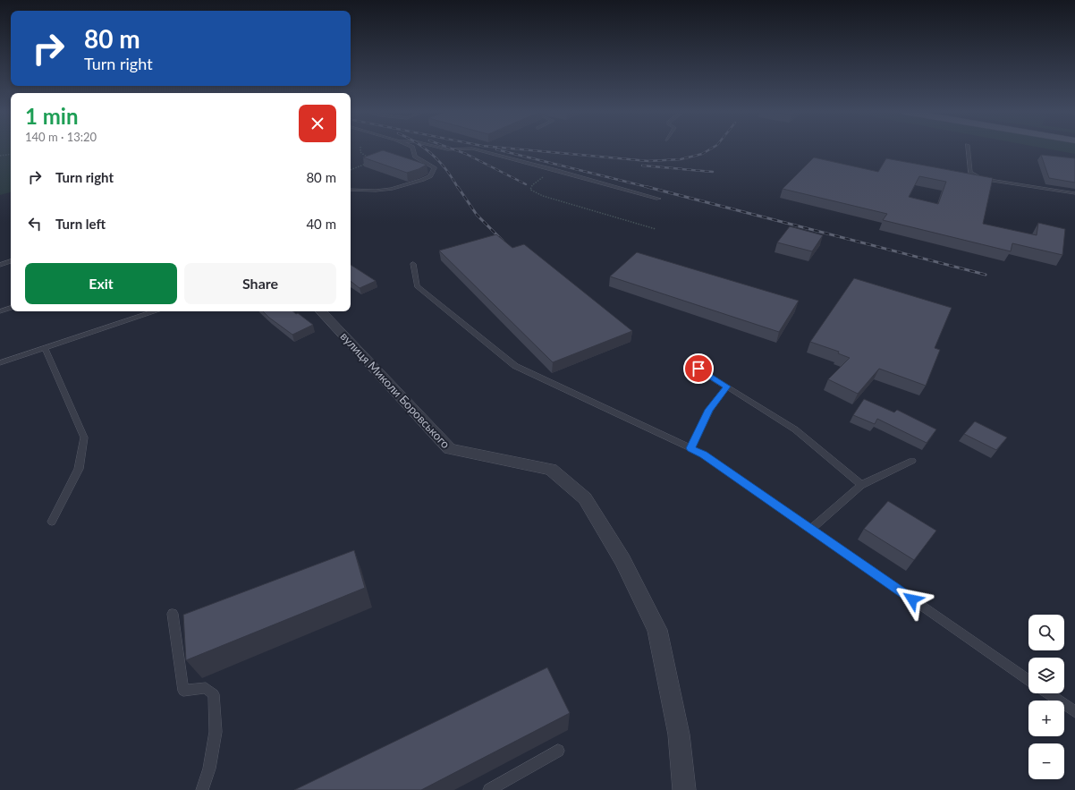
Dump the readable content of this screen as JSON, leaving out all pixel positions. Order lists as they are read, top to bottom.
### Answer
{
  "streets": {
    "street": ["вулиця Миколи Боровського"]
  },
  "page": {
    "turn": ["80 m", "Turn right"],
    "heading": ["1 min", "140 m · 13:20"],
    "list": [
      {
        "name": "Turn right",
        "value": "80 m"
      },
      {
        "name": "Turn left",
        "value": "40 m"
      }
    ],
    "buttons": ["Exit", "Share"],
    "map_buttons": ["+", "−"]
  }
}
